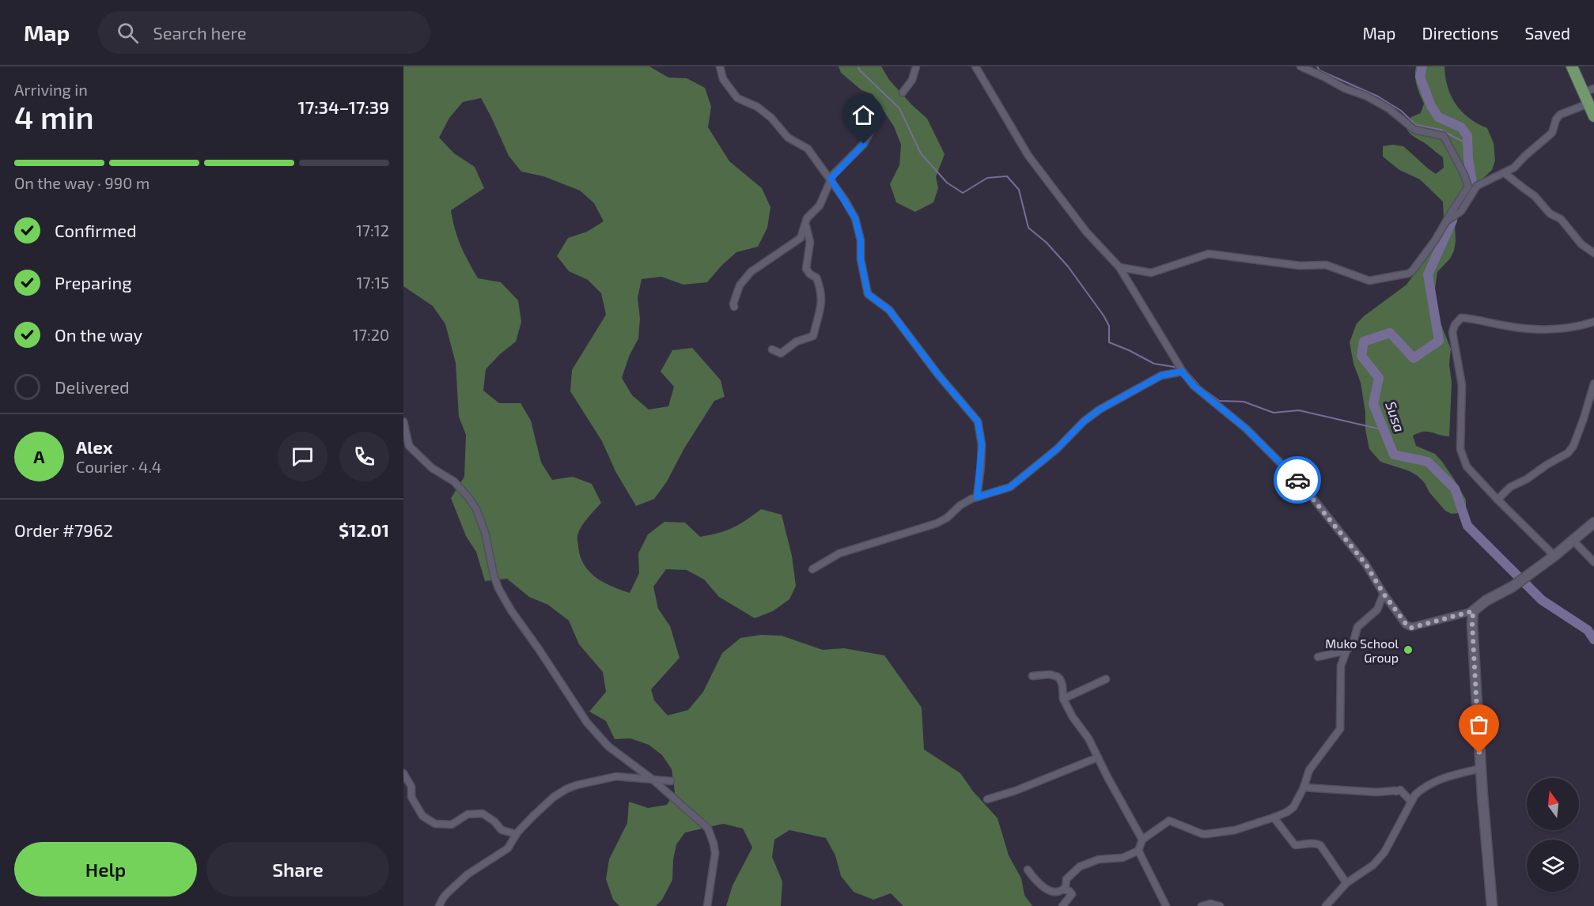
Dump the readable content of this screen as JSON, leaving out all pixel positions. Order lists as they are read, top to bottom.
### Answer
{
  "water": ["Susa"],
  "places": ["Muko School Group"],
  "north": "top",
  "page": {
    "header": "Map",
    "search": "Search here",
    "nav": ["Map", "Directions", "Saved"],
    "heading": ["4 min", "Arriving in", "17:34–17:39"],
    "panel": [
      "Alex",
      "Courier · 4.4",
      "Order #7962",
      "$12.01"
    ],
    "bar": "On the way · 990 m",
    "list": [
      ["Confirmed", "17:12"],
      ["Preparing", "17:15"],
      ["On the way", "17:20"],
      "Delivered"
    ],
    "round": "A",
    "buttons": ["Help", "Share"]
  }
}
